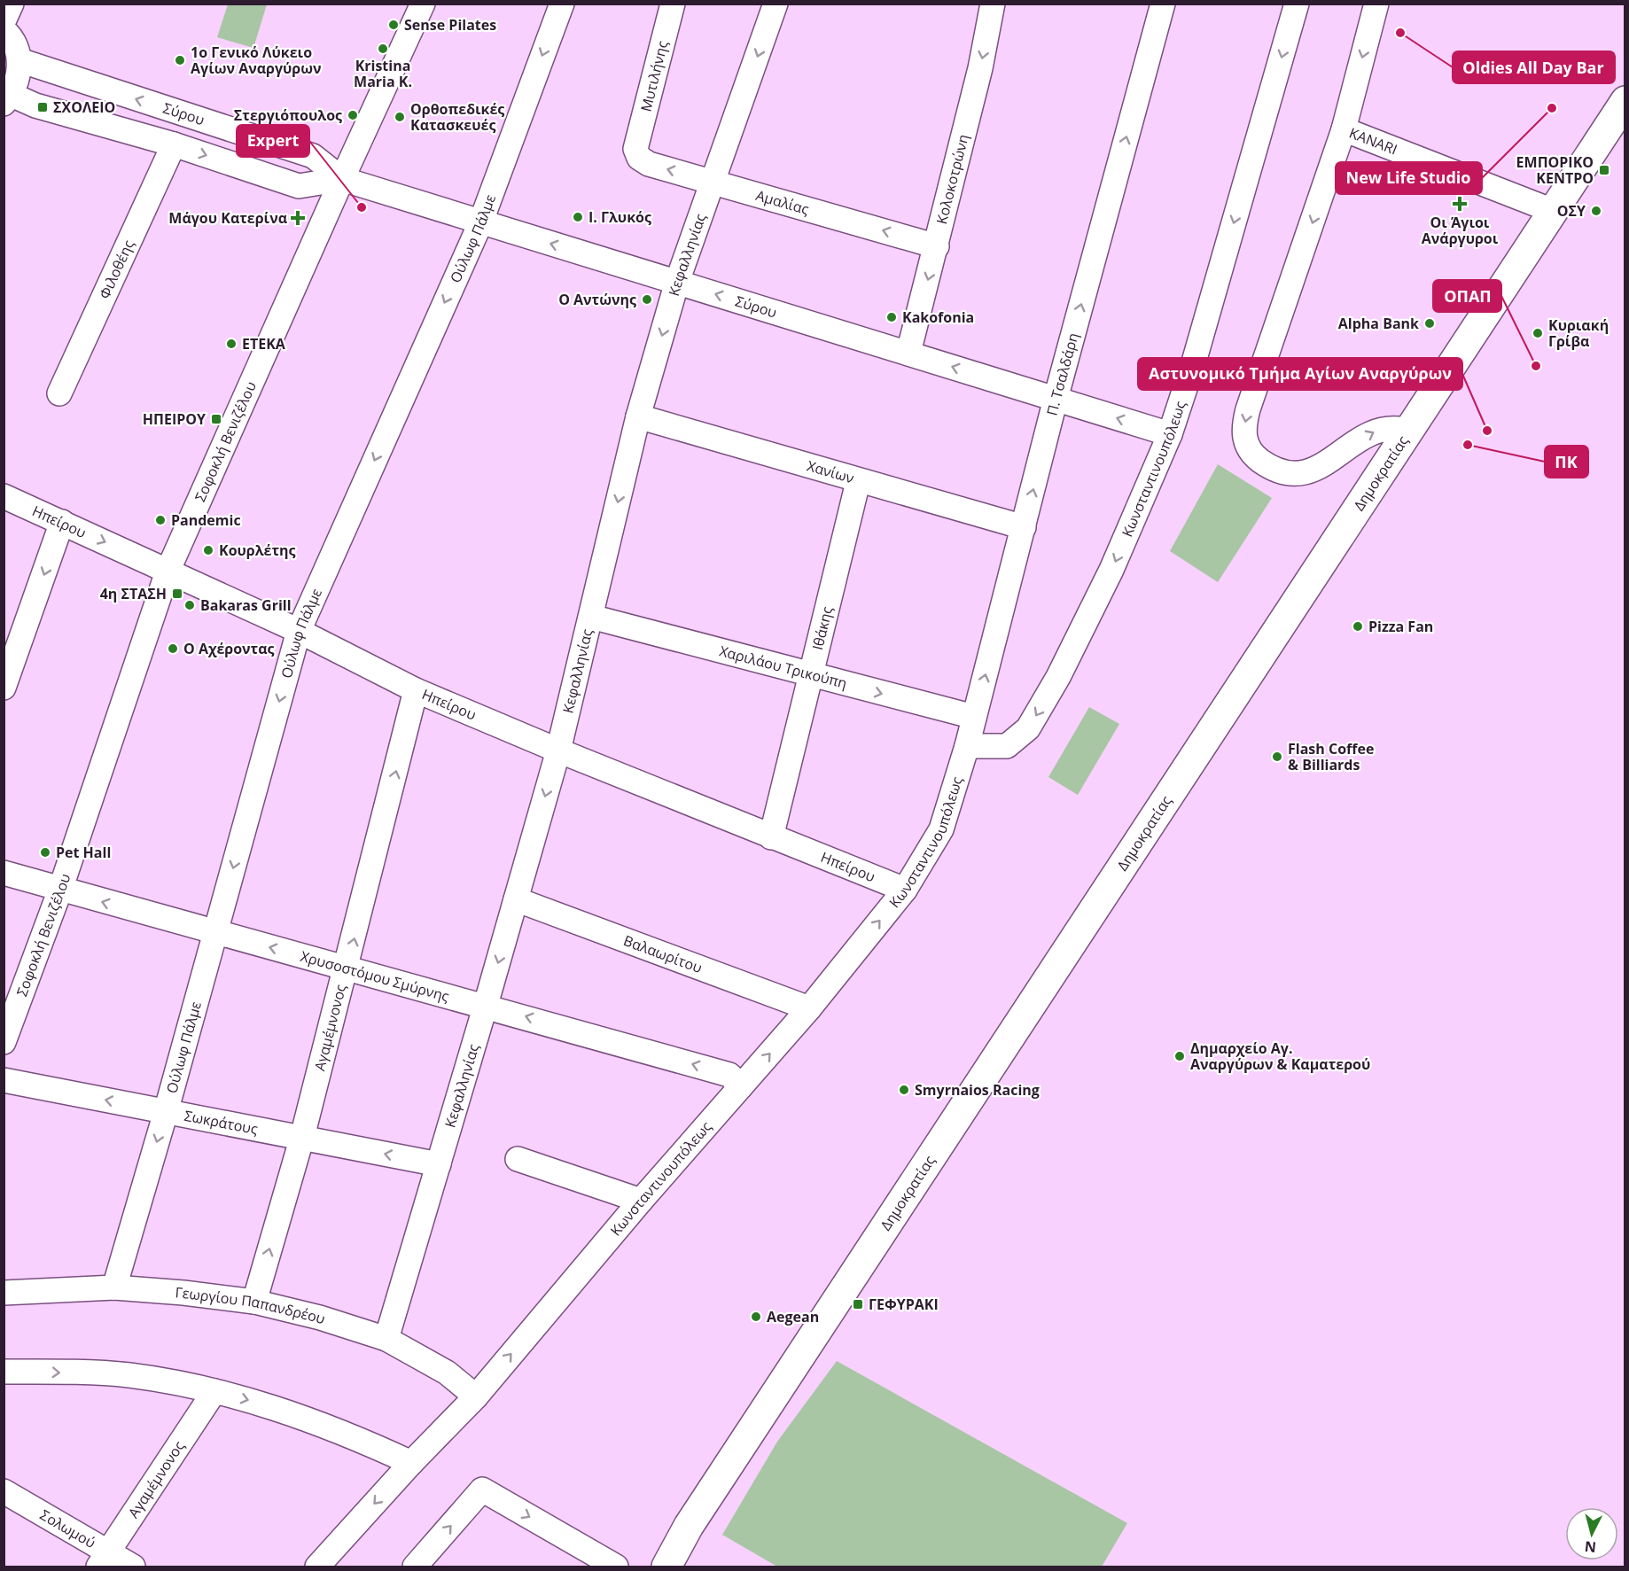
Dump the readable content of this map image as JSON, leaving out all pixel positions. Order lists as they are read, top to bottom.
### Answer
{
  "streets": {
    "main road": ["Δημοκρατίας"],
    "street": [
      "Μυτιλήνης",
      "Σύρου",
      "KANARI",
      "Κολοκοτρώνη",
      "Αμαλίας",
      "Ούλωφ Πάλμε",
      "Κεφαλληνίας",
      "Φιλοθέης",
      "Π. Τσαλδάρη",
      "Σοφοκλή Βενιζέλου",
      "Κωνσταντινουπόλεως",
      "Χανίων",
      "Ηπείρου",
      "Ιθάκης",
      "Χαριλάου Τρικούπη",
      "Βαλαωρίτου",
      "Χρυσοστόμου Σμύρνης",
      "Αγαμέμνονος",
      "Σωκράτους",
      "Γεωργίου Παπανδρέου",
      "Σολωμού"
    ]
  },
  "crossings": [
    ["Μυτιλήνης", "Αμαλίας"],
    ["Σύρου", "Κολοκοτρώνη"],
    ["Σύρου", "Ούλωφ Πάλμε"],
    ["Σύρου", "Κεφαλληνίας"],
    ["Σύρου", "Φιλοθέης"],
    ["Σύρου", "Π. Τσαλδάρη"],
    ["Σύρου", "Σοφοκλή Βενιζέλου"],
    ["Σύρου", "Κωνσταντινουπόλεως"],
    ["KANARI", "Δημοκρατίας"],
    ["Κολοκοτρώνη", "Αμαλίας"],
    ["Αμαλίας", "Κεφαλληνίας"],
    ["Ούλωφ Πάλμε", "Ηπείρου"],
    ["Ούλωφ Πάλμε", "Χρυσοστόμου Σμύρνης"],
    ["Ούλωφ Πάλμε", "Σωκράτους"],
    ["Ούλωφ Πάλμε", "Γεωργίου Παπανδρέου"],
    ["Κεφαλληνίας", "Χανίων"],
    ["Κεφαλληνίας", "Ηπείρου"],
    ["Κεφαλληνίας", "Χαριλάου Τρικούπη"],
    ["Κεφαλληνίας", "Βαλαωρίτου"],
    ["Κεφαλληνίας", "Χρυσοστόμου Σμύρνης"],
    ["Κεφαλληνίας", "Σωκράτους"],
    ["Κεφαλληνίας", "Γεωργίου Παπανδρέου"],
    ["Π. Τσαλδάρη", "Κωνσταντινουπόλεως"],
    ["Π. Τσαλδάρη", "Χανίων"],
    ["Π. Τσαλδάρη", "Χαριλάου Τρικούπη"],
    ["Σοφοκλή Βενιζέλου", "Ηπείρου"],
    ["Σοφοκλή Βενιζέλου", "Χρυσοστόμου Σμύρνης"],
    ["Κωνσταντινουπόλεως", "Ηπείρου"],
    ["Κωνσταντινουπόλεως", "Βαλαωρίτου"],
    ["Κωνσταντινουπόλεως", "Χρυσοστόμου Σμύρνης"],
    ["Κωνσταντινουπόλεως", "Γεωργίου Παπανδρέου"],
    ["Χανίων", "Ιθάκης"],
    ["Ηπείρου", "Ιθάκης"],
    ["Ηπείρου", "Αγαμέμνονος"],
    ["Ιθάκης", "Χαριλάου Τρικούπη"],
    ["Χρυσοστόμου Σμύρνης", "Αγαμέμνονος"],
    ["Αγαμέμνονος", "Σωκράτους"],
    ["Αγαμέμνονος", "Γεωργίου Παπανδρέου"],
    ["Αγαμέμνονος", "Σολωμού"]
  ],
  "one_way": [
    "Κολοκοτρώνη",
    "Αμαλίας",
    "Ούλωφ Πάλμε",
    "Κεφαλληνίας",
    "Π. Τσαλδάρη",
    "Χαριλάου Τρικούπη",
    "Χρυσοστόμου Σμύρνης",
    "Αγαμέμνονος",
    "Σωκράτους"
  ],
  "places": {
    "other": [
      "Sense Pilates",
      "Oldies All Day Bar",
      "Kristina Maria K.",
      "1ο Γενικό Λύκειο Αγίων Αναργύρων",
      "New Life Studio",
      "Στεργιόπουλος",
      "Ορθοπεδικές Κατασκευές",
      "Expert",
      "ΟΣΥ",
      "Ι. Γλυκός",
      "Ο Αντώνης",
      "Kakofonia",
      "Alpha Bank",
      "Κυριακή Γρίβα",
      "ΕΤΕΚΑ",
      "ΟΠΑΠ",
      "Αστυνομικό Τμήμα Αγίων Αναργύρων",
      "ΠΚ",
      "Pandemic",
      "Κουρλέτης",
      "Bakaras Grill",
      "Pizza Fan",
      "Ο Αχέροντας",
      "Flash Coffee & Billiards",
      "Pet Hall",
      "Δημαρχείο Αγ. Αναργύρων & Καματερού",
      "Smyrnaios Racing",
      "Aegean"
    ],
    "transit": [
      "ΣΧΟΛΕΙΟ",
      "ΕΜΠΟΡΙΚΟ ΚΕΝΤΡΟ",
      "ΗΠΕΙΡΟΥ",
      "4η ΣΤΑΣΗ",
      "ΓΕΦΥΡΑΚΙ"
    ],
    "health": ["Οι Άγιοι Ανάργυροι", "Μάγου Κατερίνα"]
  },
  "north": "bottom"
}
